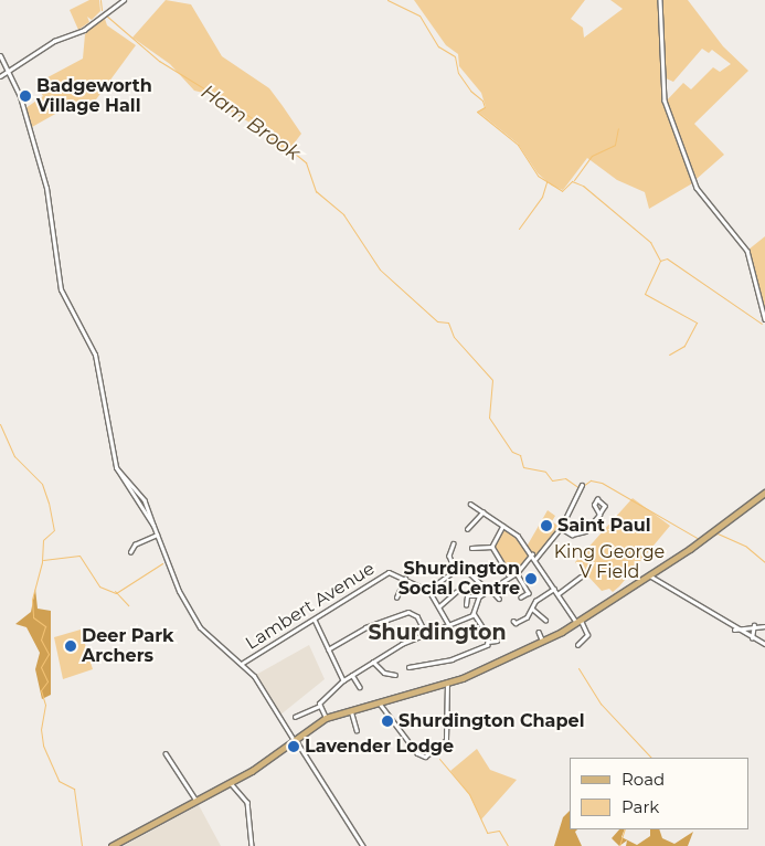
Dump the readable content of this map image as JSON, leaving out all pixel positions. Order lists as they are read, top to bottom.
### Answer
{
  "streets": {
    "street": ["Lambert Avenue"]
  },
  "districts": ["Shurdington"],
  "water": ["Ham Brook"],
  "parks": ["King George V Field"],
  "places": [
    "Badgeworth Village Hall",
    "Saint Paul",
    "Shurdington Social Centre",
    "Deer Park Archers",
    "Shurdington Chapel",
    "Lavender Lodge"
  ],
  "legend": ["Road", "Park"]
}
